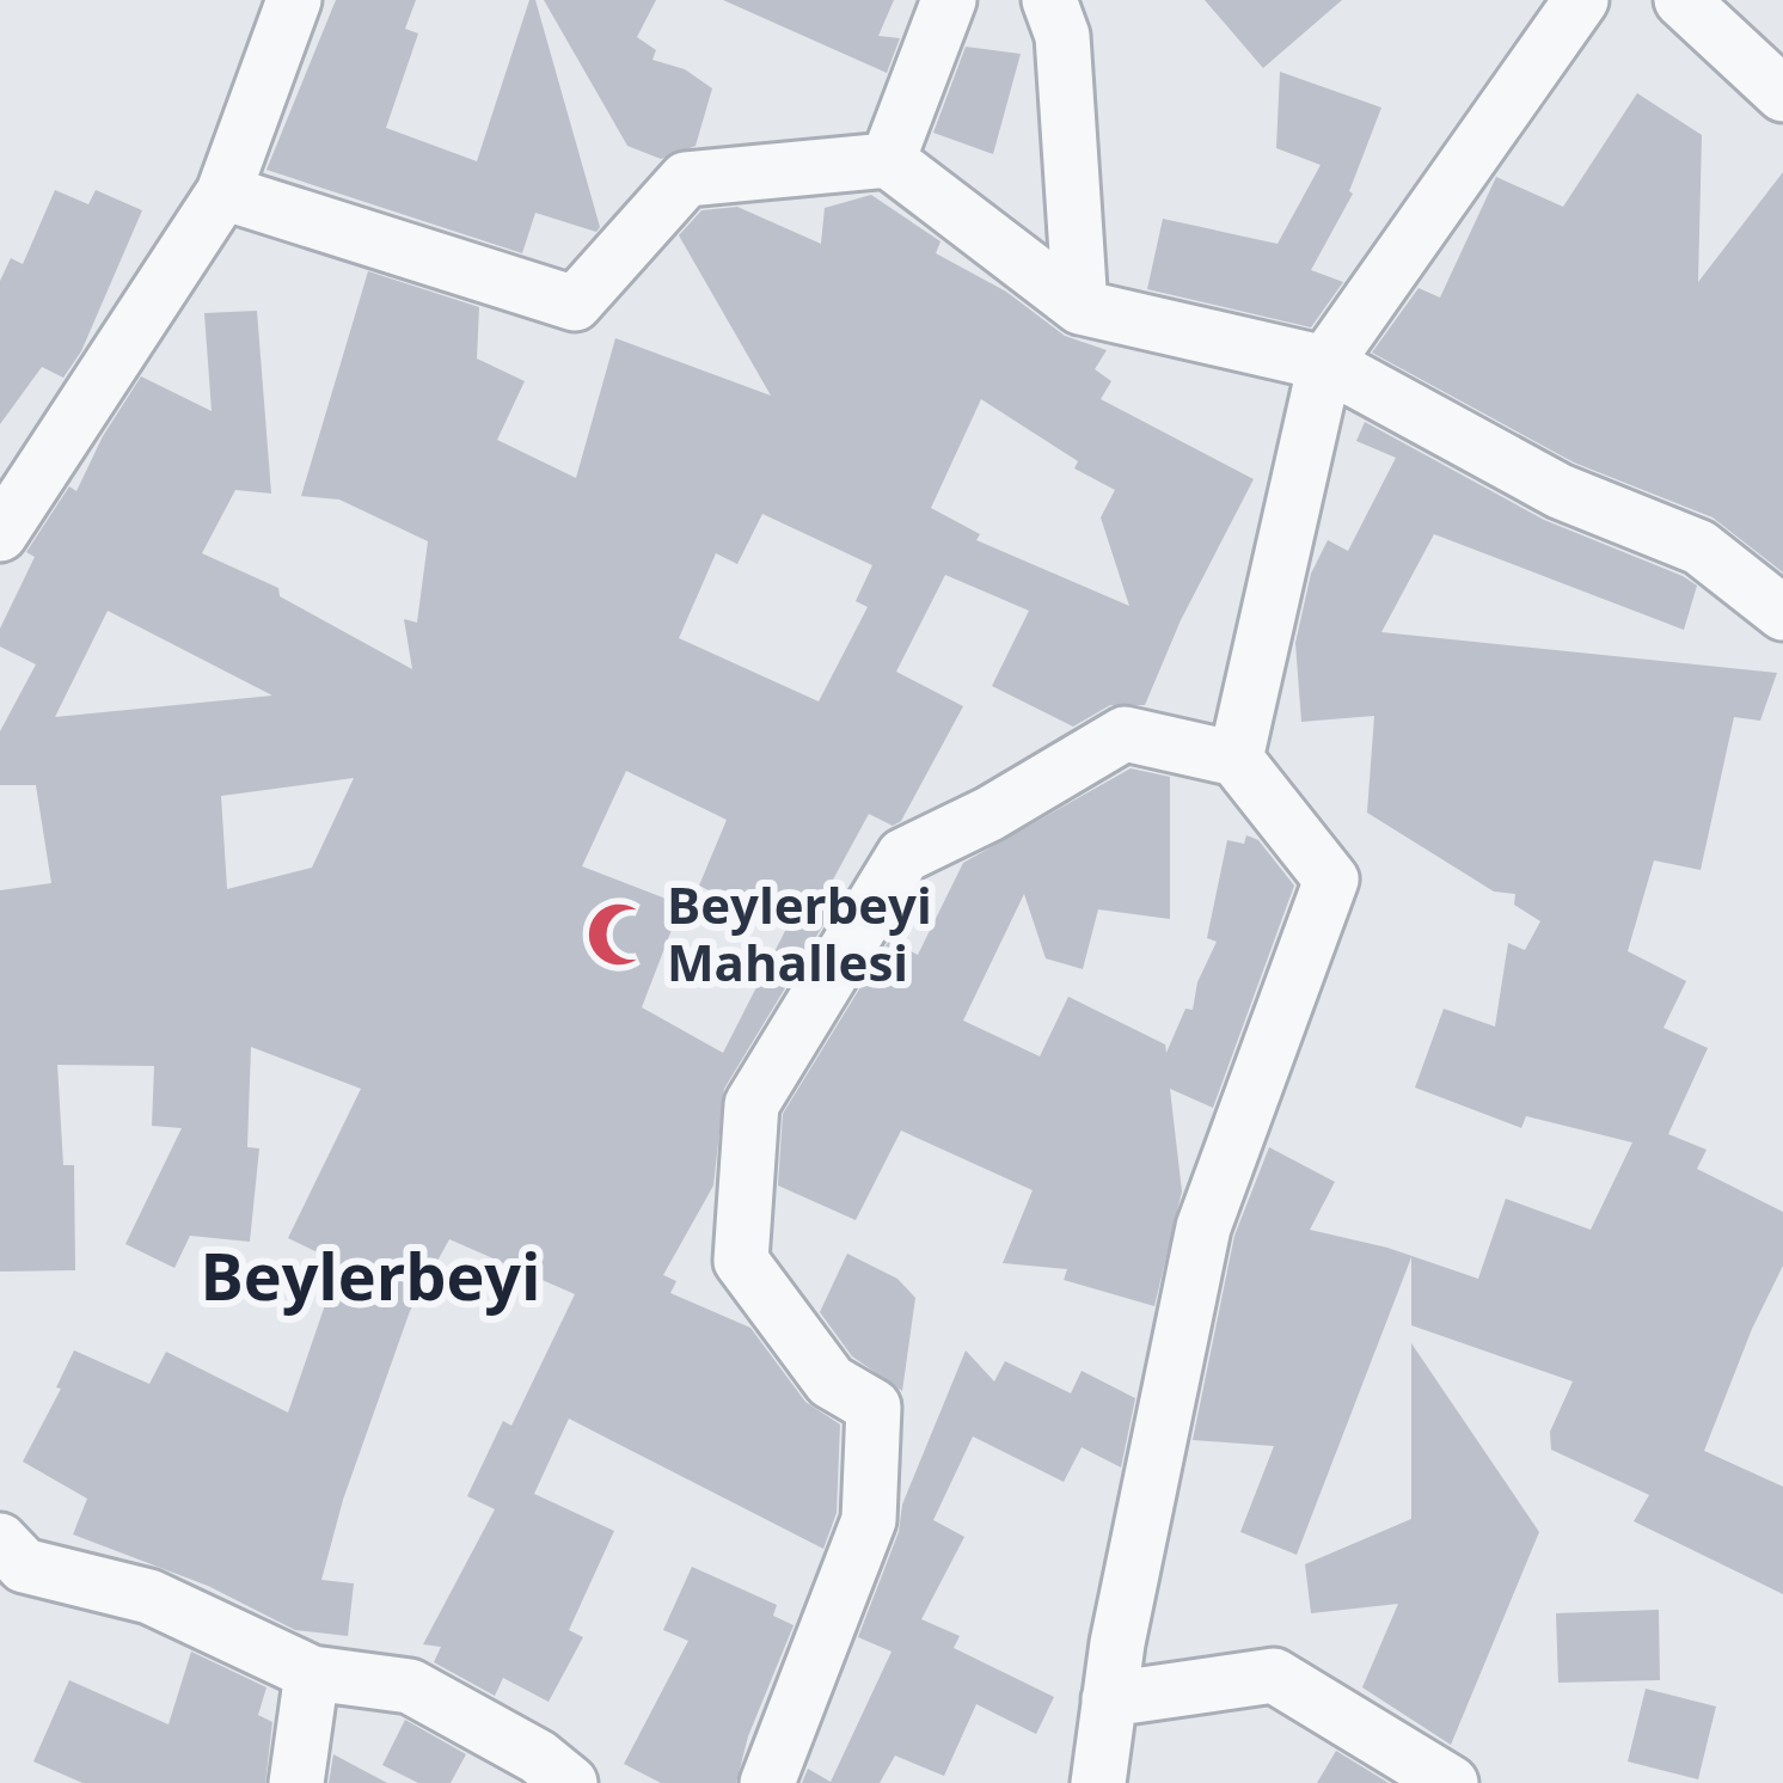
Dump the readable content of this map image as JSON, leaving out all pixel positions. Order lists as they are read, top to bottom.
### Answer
{
  "districts": ["Beylerbeyi"],
  "places": {
    "mosque": ["Beylerbeyi Mahallesi"]
  }
}
